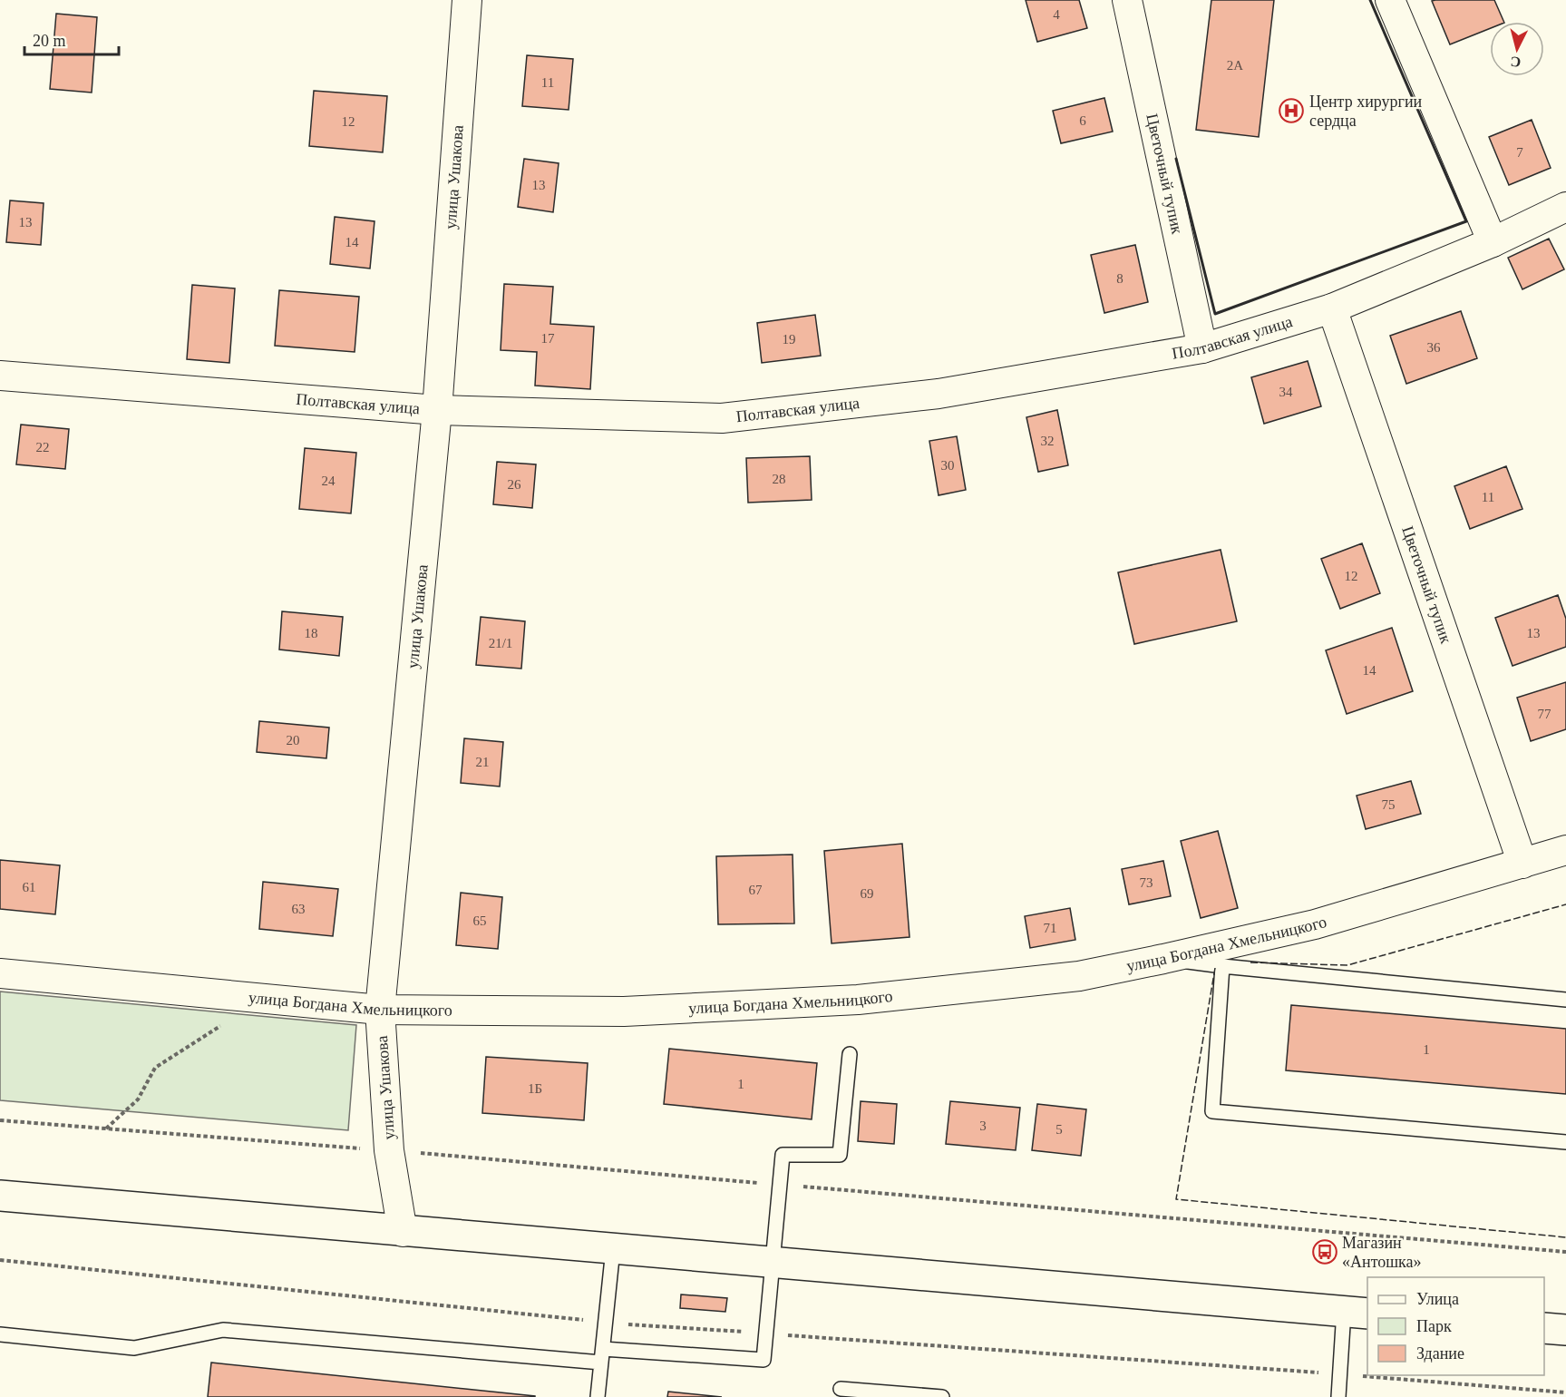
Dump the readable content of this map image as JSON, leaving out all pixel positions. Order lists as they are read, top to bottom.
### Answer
{
  "streets": {
    "street": [
      "Цветочный тупик",
      "улица Ушакова",
      "Полтавская улица",
      "улица Богдана Хмельницкого"
    ]
  },
  "crossings": [
    ["Цветочный тупик", "Полтавская улица"],
    ["Цветочный тупик", "улица Богдана Хмельницкого"],
    ["улица Ушакова", "Полтавская улица"],
    ["улица Ушакова", "улица Богдана Хмельницкого"]
  ],
  "places": {
    "hospital": ["Центр хирургии сердца"],
    "bus stop": ["Магазин «Антошка»"]
  },
  "house_numbers": [
    "4",
    "2А",
    "11",
    "6",
    "12",
    "7",
    "13",
    "13",
    "14",
    "8",
    "17",
    "19",
    "36",
    "34",
    "32",
    "22",
    "30",
    "28",
    "24",
    "26",
    "11",
    "12",
    "18",
    "13",
    "21/1",
    "14",
    "77",
    "20",
    "21",
    "75",
    "73",
    "61",
    "67",
    "69",
    "63",
    "65",
    "71",
    "1",
    "1",
    "1Б",
    "3",
    "5"
  ],
  "legend": ["Улица", "Парк", "Здание"],
  "scale_bar": "20 m",
  "north": "bottom"
}
